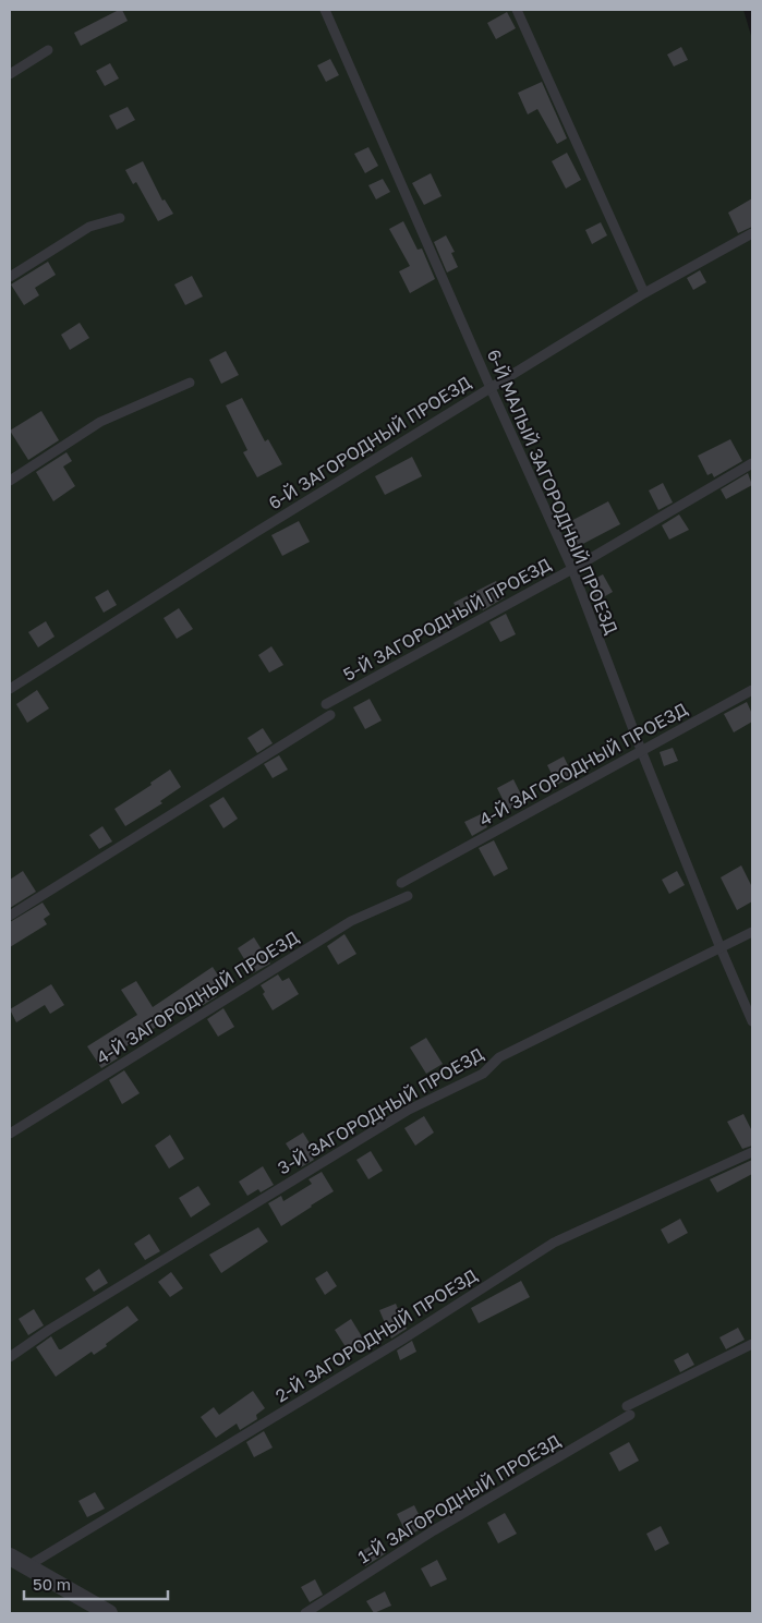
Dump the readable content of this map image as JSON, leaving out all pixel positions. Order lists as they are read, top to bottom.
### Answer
{
  "streets": {
    "lane": [
      "6-Й ЗАГОРОДНЫЙ ПРОЕЗД",
      "6-Й МАЛЫЙ ЗАГОРОДНЫЙ ПРОЕЗД",
      "5-Й ЗАГОРОДНЫЙ ПРОЕЗД",
      "4-Й ЗАГОРОДНЫЙ ПРОЕЗД",
      "3-Й ЗАГОРОДНЫЙ ПРОЕЗД",
      "2-Й ЗАГОРОДНЫЙ ПРОЕЗД",
      "1-Й ЗАГОРОДНЫЙ ПРОЕЗД"
    ]
  },
  "crossings": [
    ["6-Й ЗАГОРОДНЫЙ ПРОЕЗД", "6-Й МАЛЫЙ ЗАГОРОДНЫЙ ПРОЕЗД"],
    ["6-Й МАЛЫЙ ЗАГОРОДНЫЙ ПРОЕЗД", "5-Й ЗАГОРОДНЫЙ ПРОЕЗД"],
    ["6-Й МАЛЫЙ ЗАГОРОДНЫЙ ПРОЕЗД", "4-Й ЗАГОРОДНЫЙ ПРОЕЗД"],
    ["6-Й МАЛЫЙ ЗАГОРОДНЫЙ ПРОЕЗД", "3-Й ЗАГОРОДНЫЙ ПРОЕЗД"]
  ],
  "scale_bar": "50 m"
}
